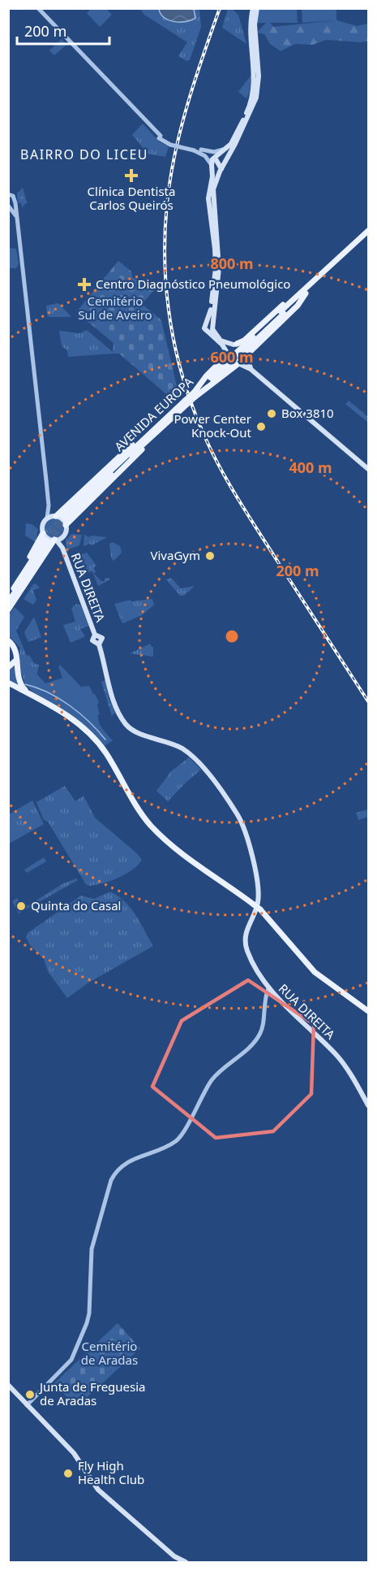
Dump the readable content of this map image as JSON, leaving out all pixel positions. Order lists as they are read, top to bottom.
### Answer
{
  "streets": {
    "main road": ["AVENIDA EUROPA", "RUA DIREITA"]
  },
  "districts": ["BAIRRO DO LICEU"],
  "parks": ["Cemitério Sul de Aveiro", "Cemitério de Aradas"],
  "places": {
    "health": ["Clínica Dentista Carlos Queirós", "Centro Diagnóstico Pneumológico"],
    "other": [
      "Box 3810",
      "Power Center Knock-Out",
      "VivaGym",
      "Quinta do Casal",
      "Junta de Freguesia de Aradas",
      "Fly High Health Club"
    ]
  },
  "scale_bar": "200 m",
  "rings": [
    "800 m",
    "600 m",
    "400 m",
    "200 m"
  ]
}
